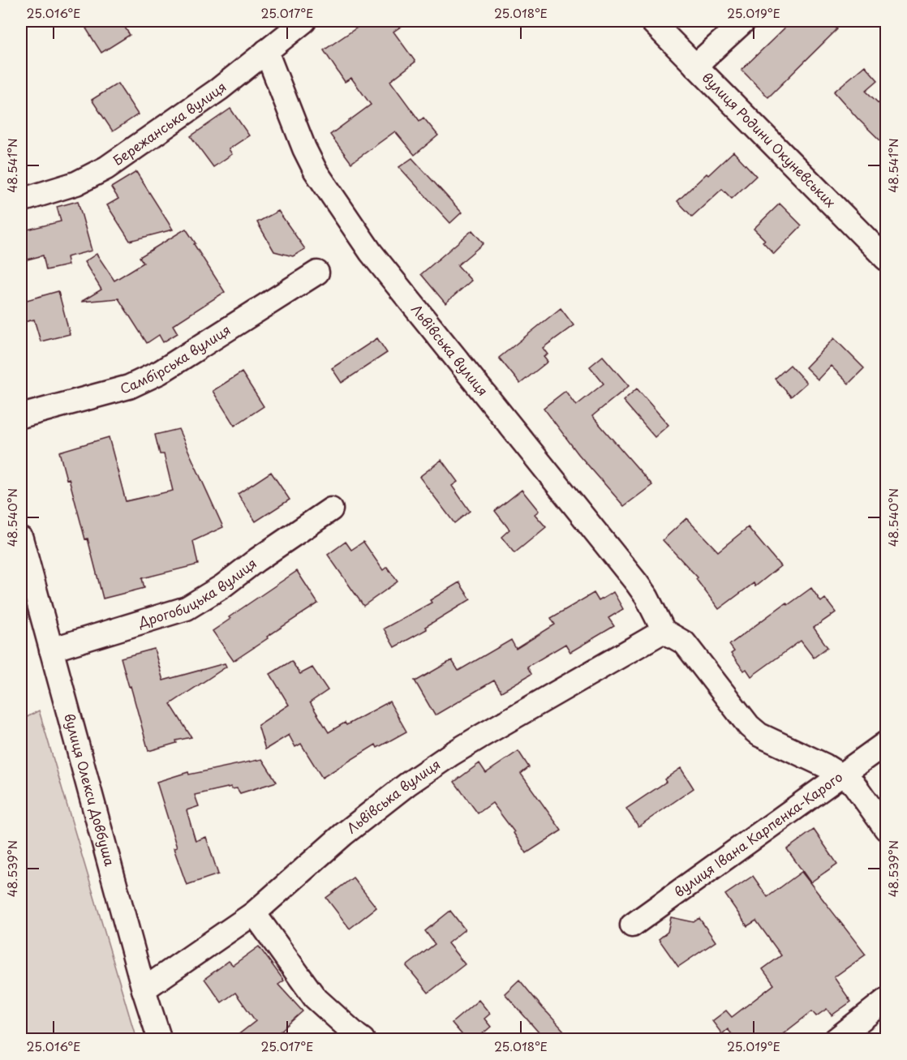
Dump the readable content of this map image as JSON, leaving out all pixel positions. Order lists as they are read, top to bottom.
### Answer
{
  "streets": {
    "street": [
      "Бережанська вулиця",
      "вулиця Родини Окуневських",
      "Львівська вулиця",
      "Самбірська вулиця",
      "Дрогобицька вулиця",
      "вулиця Олекси Довбуша",
      "вулиця Івана Карпенка-Карого"
    ]
  },
  "crossings": [
    ["Бережанська вулиця", "Львівська вулиця"],
    ["Львівська вулиця", "вулиця Олекси Довбуша"],
    ["Дрогобицька вулиця", "вулиця Олекси Довбуша"]
  ],
  "coordinates": [
    "25.016°E",
    "25.017°E",
    "25.018°E",
    "25.019°E",
    "48.541°N",
    "48.540°N",
    "48.539°N"
  ]
}
